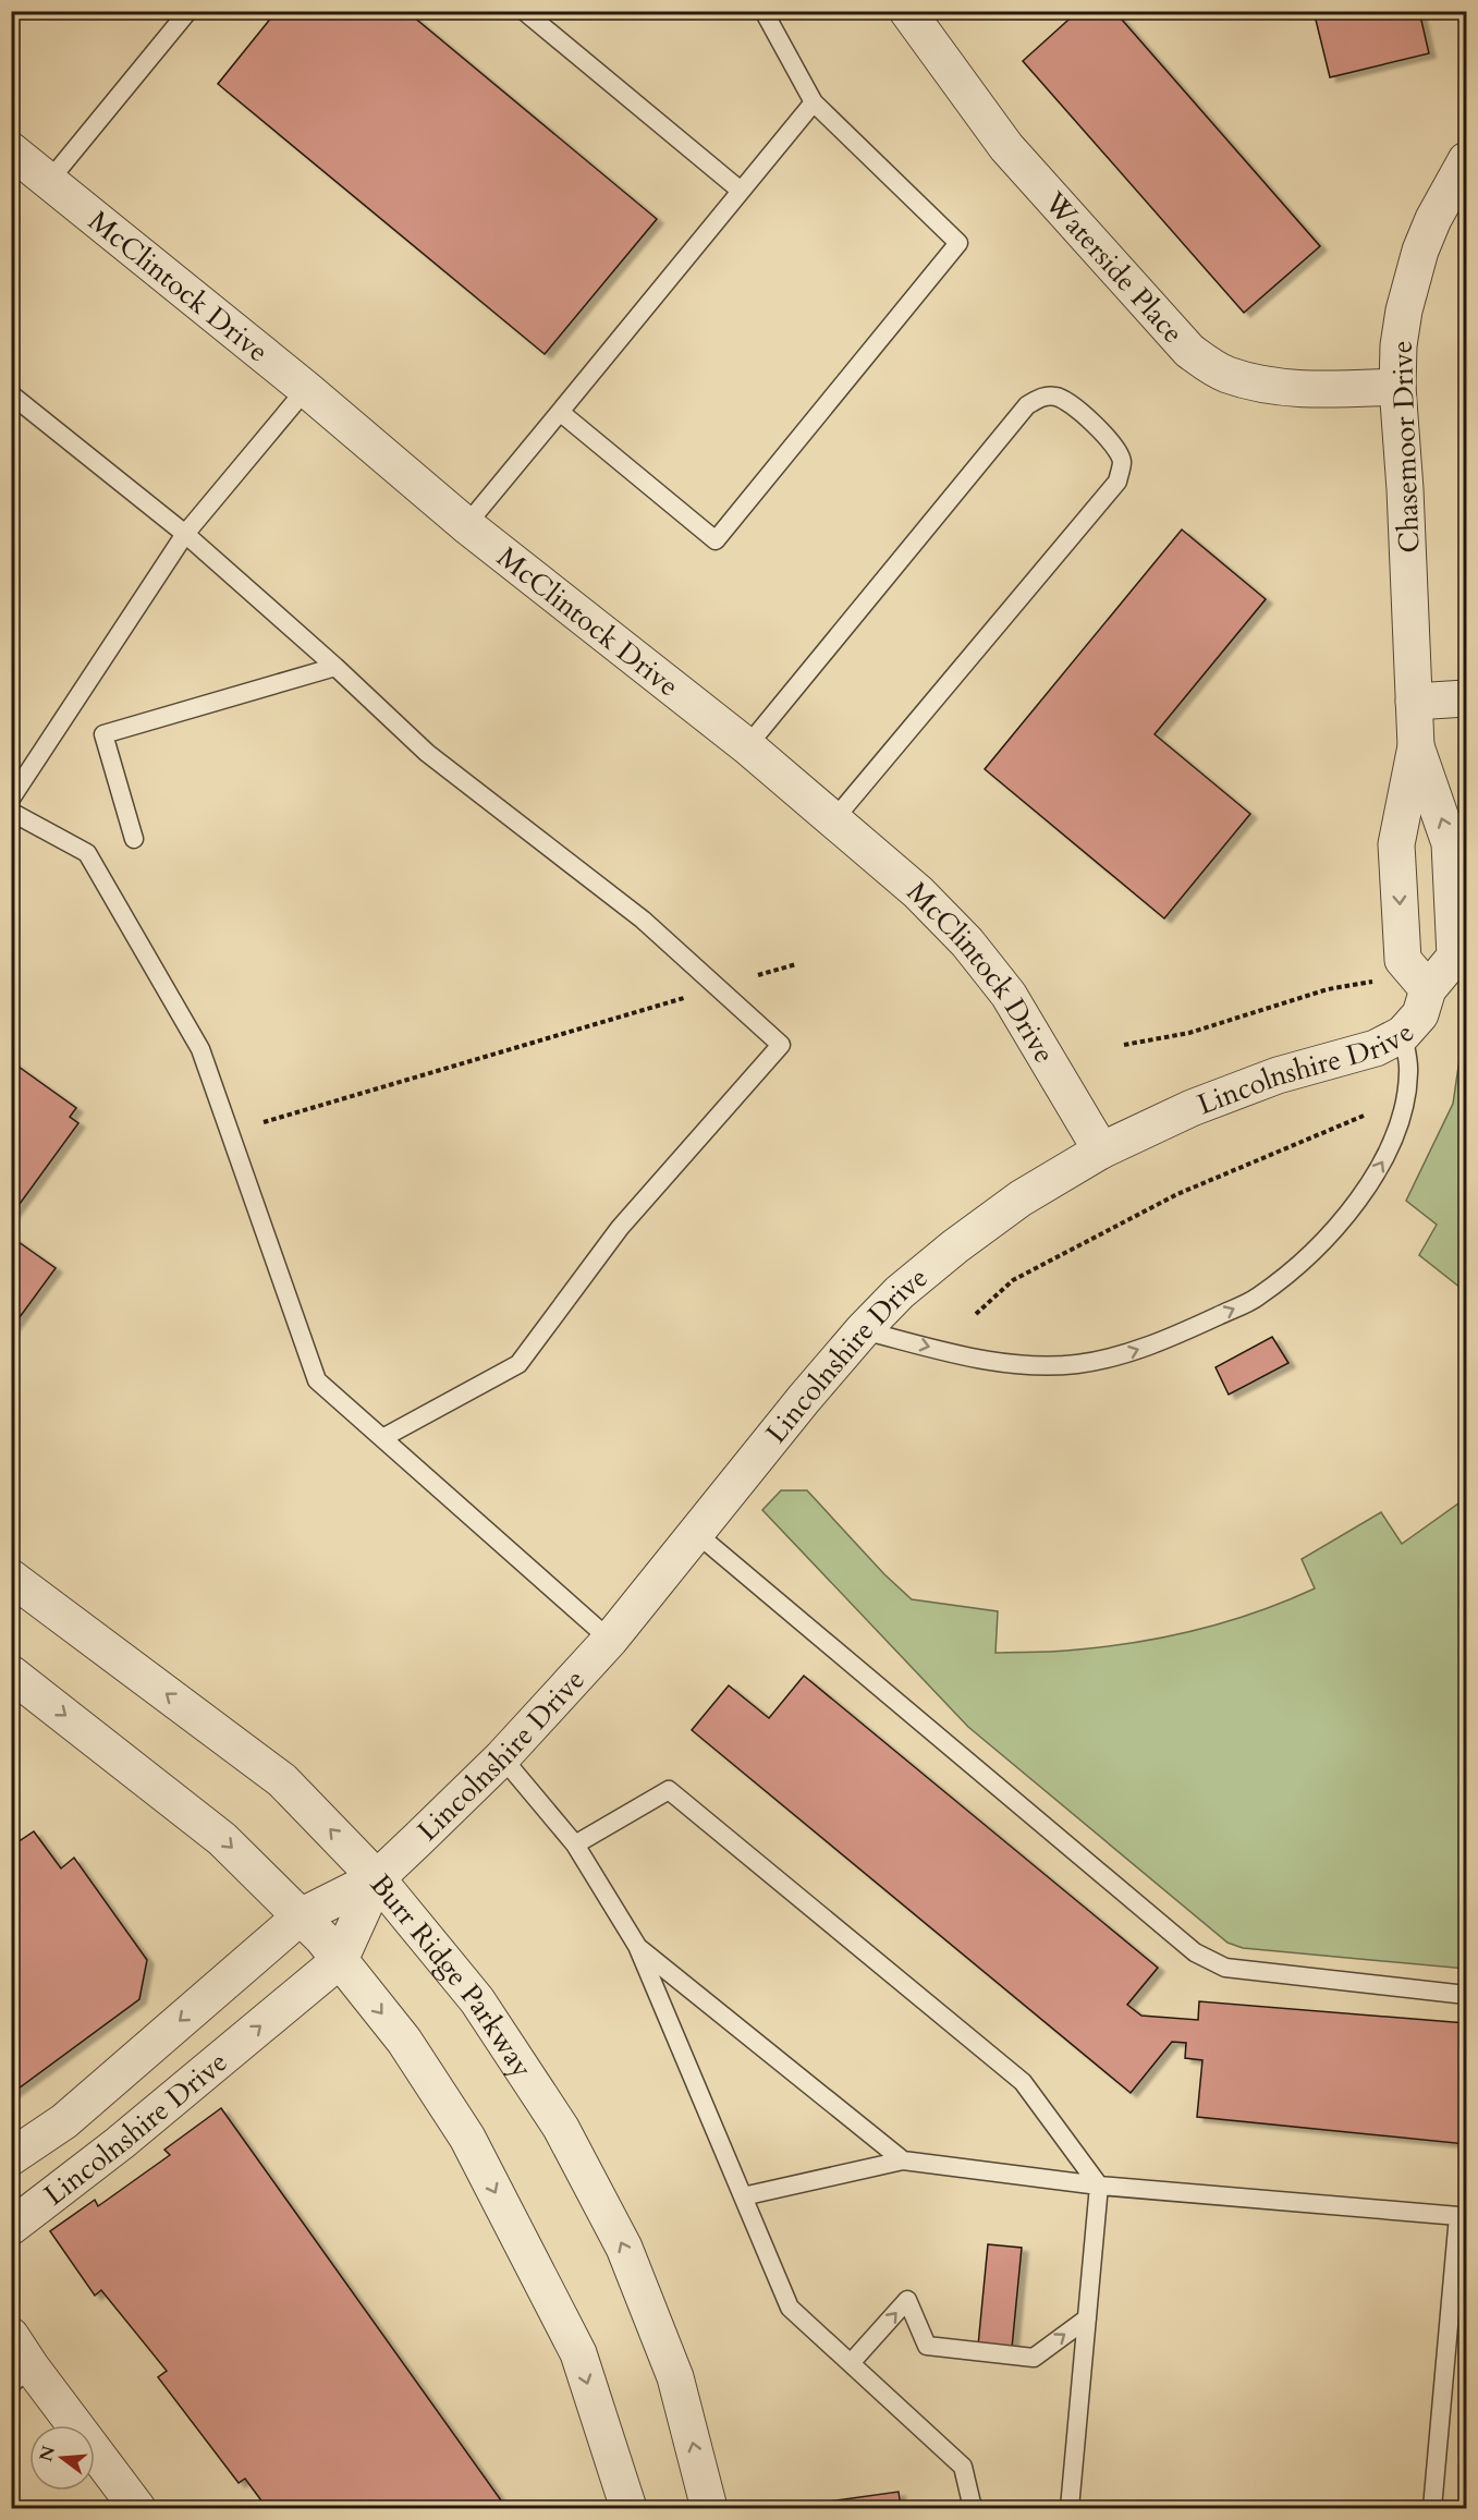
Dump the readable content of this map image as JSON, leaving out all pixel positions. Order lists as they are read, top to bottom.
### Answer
{
  "streets": {
    "street": [
      "Waterside Place",
      "McClintock Drive",
      "Chasemoor Drive",
      "Lincolnshire Drive",
      "Burr Ridge Parkway"
    ]
  },
  "crossings": [
    ["Waterside Place", "Chasemoor Drive"],
    ["McClintock Drive", "Lincolnshire Drive"],
    ["Chasemoor Drive", "Lincolnshire Drive"],
    ["Lincolnshire Drive", "Burr Ridge Parkway"]
  ],
  "north": "left"
}
